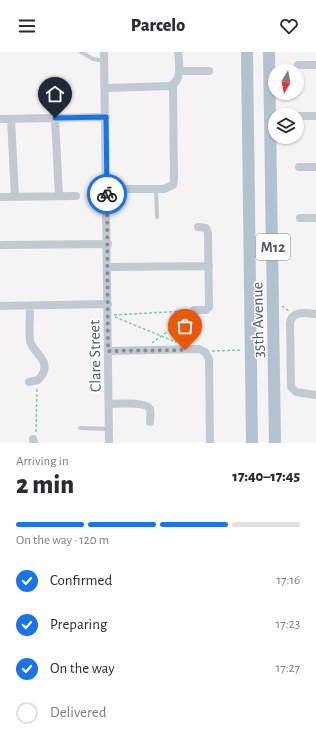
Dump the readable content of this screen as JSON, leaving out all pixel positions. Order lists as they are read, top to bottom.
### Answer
{
  "streets": {
    "main road": ["M12", "35th Avenue"],
    "street": ["Clare Street"]
  },
  "north": "bottom",
  "page": {
    "header": "Parcelo",
    "heading": ["2 min", "Arriving in", "17:40–17:45"],
    "bar": "On the way · 120 m",
    "list": [
      ["Confirmed", "17:16"],
      ["Preparing", "17:23"],
      ["On the way", "17:27"],
      "Delivered"
    ]
  }
}
